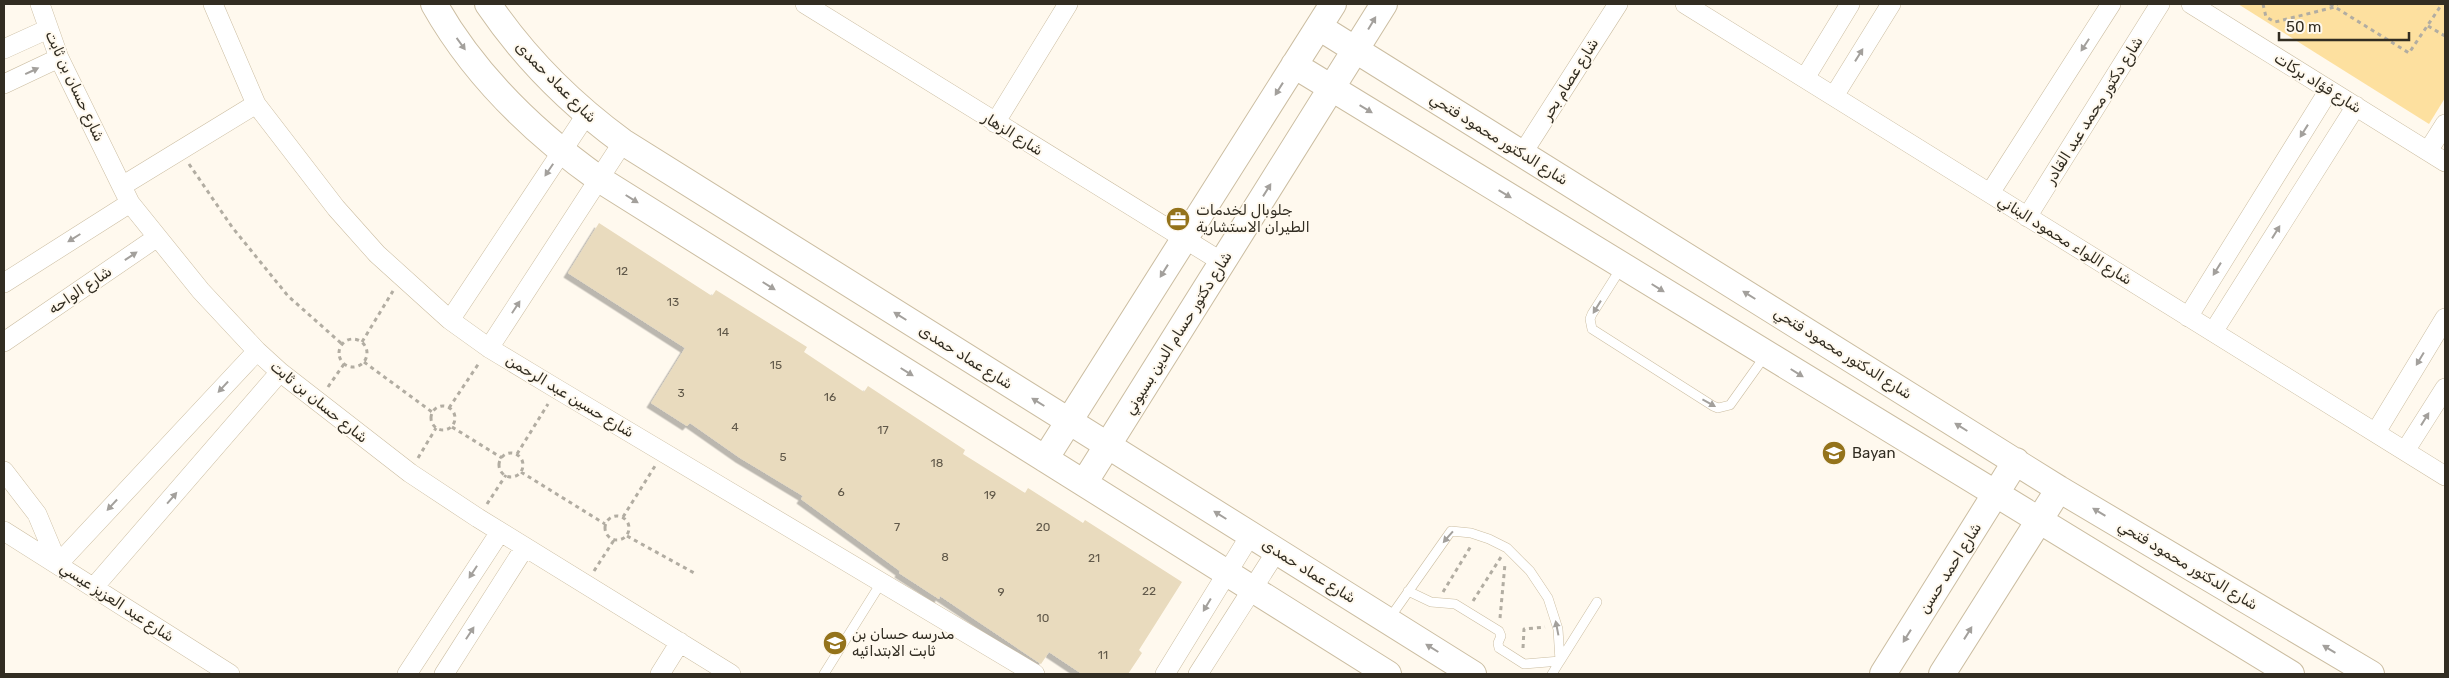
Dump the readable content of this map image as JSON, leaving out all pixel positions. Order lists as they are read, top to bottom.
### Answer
{
  "streets": {
    "street": [
      "شارع عصام بحر",
      "شارع عماد حمدى",
      "شارع فؤاد بركات",
      "شارع حسان بن ثابت",
      "شارع دكتور محمد عبد القادر",
      "شارع الزهار",
      "شارع الدكتور محمود فتحي",
      "شارع اللواء محمود البناني",
      "شارع الواحه",
      "شارع دكتور حسام الدين بسيوني",
      "شارع حسين عبد الرحمن",
      "شارع احمد حسن",
      "شارع عبد العزيز عيسي"
    ]
  },
  "crossings": [
    ["شارع عصام بحر", "شارع الدكتور محمود فتحي"],
    ["شارع عماد حمدى", "شارع دكتور حسام الدين بسيوني"],
    ["شارع حسان بن ثابت", "شارع الواحه"],
    ["شارع دكتور محمد عبد القادر", "شارع اللواء محمود البناني"],
    ["شارع الزهار", "شارع دكتور حسام الدين بسيوني"],
    ["شارع الدكتور محمود فتحي", "شارع دكتور حسام الدين بسيوني"],
    ["شارع الدكتور محمود فتحي", "شارع احمد حسن"]
  ],
  "places": {
    "office": ["جلوبال لخدمات الطيران الاستشارية"],
    "school or university": ["Bayan", "مدرسه حسان بن ثابت الابتدائيه"]
  },
  "house_numbers": [
    "12",
    "13",
    "14",
    "15",
    "3",
    "16",
    "4",
    "17",
    "5",
    "18",
    "6",
    "19",
    "7",
    "20",
    "8",
    "21",
    "22",
    "9",
    "10",
    "11"
  ],
  "scale_bar": "50 m"
}
